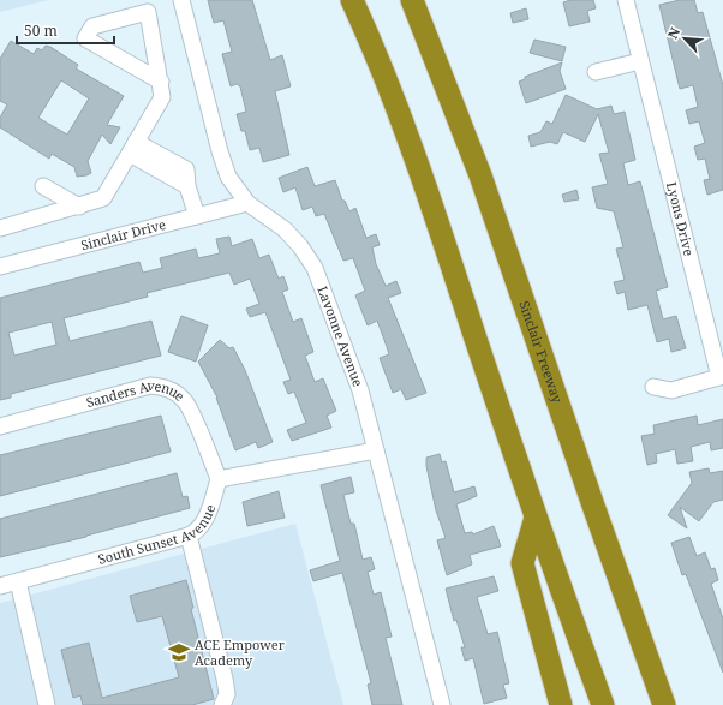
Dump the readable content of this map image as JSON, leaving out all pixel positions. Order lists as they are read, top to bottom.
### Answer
{
  "streets": {
    "highway": ["Sinclair Freeway"],
    "street": [
      "Lyons Drive",
      "Sinclair Drive",
      "Lavonne Avenue",
      "Sanders Avenue",
      "South Sunset Avenue"
    ]
  },
  "crossings": [
    ["Sinclair Drive", "Lavonne Avenue"],
    ["Lavonne Avenue", "South Sunset Avenue"],
    ["Sanders Avenue", "South Sunset Avenue"]
  ],
  "places": {
    "school or university": ["ACE Empower Academy"]
  },
  "scale_bar": "50 m",
  "north": "top left"
}
